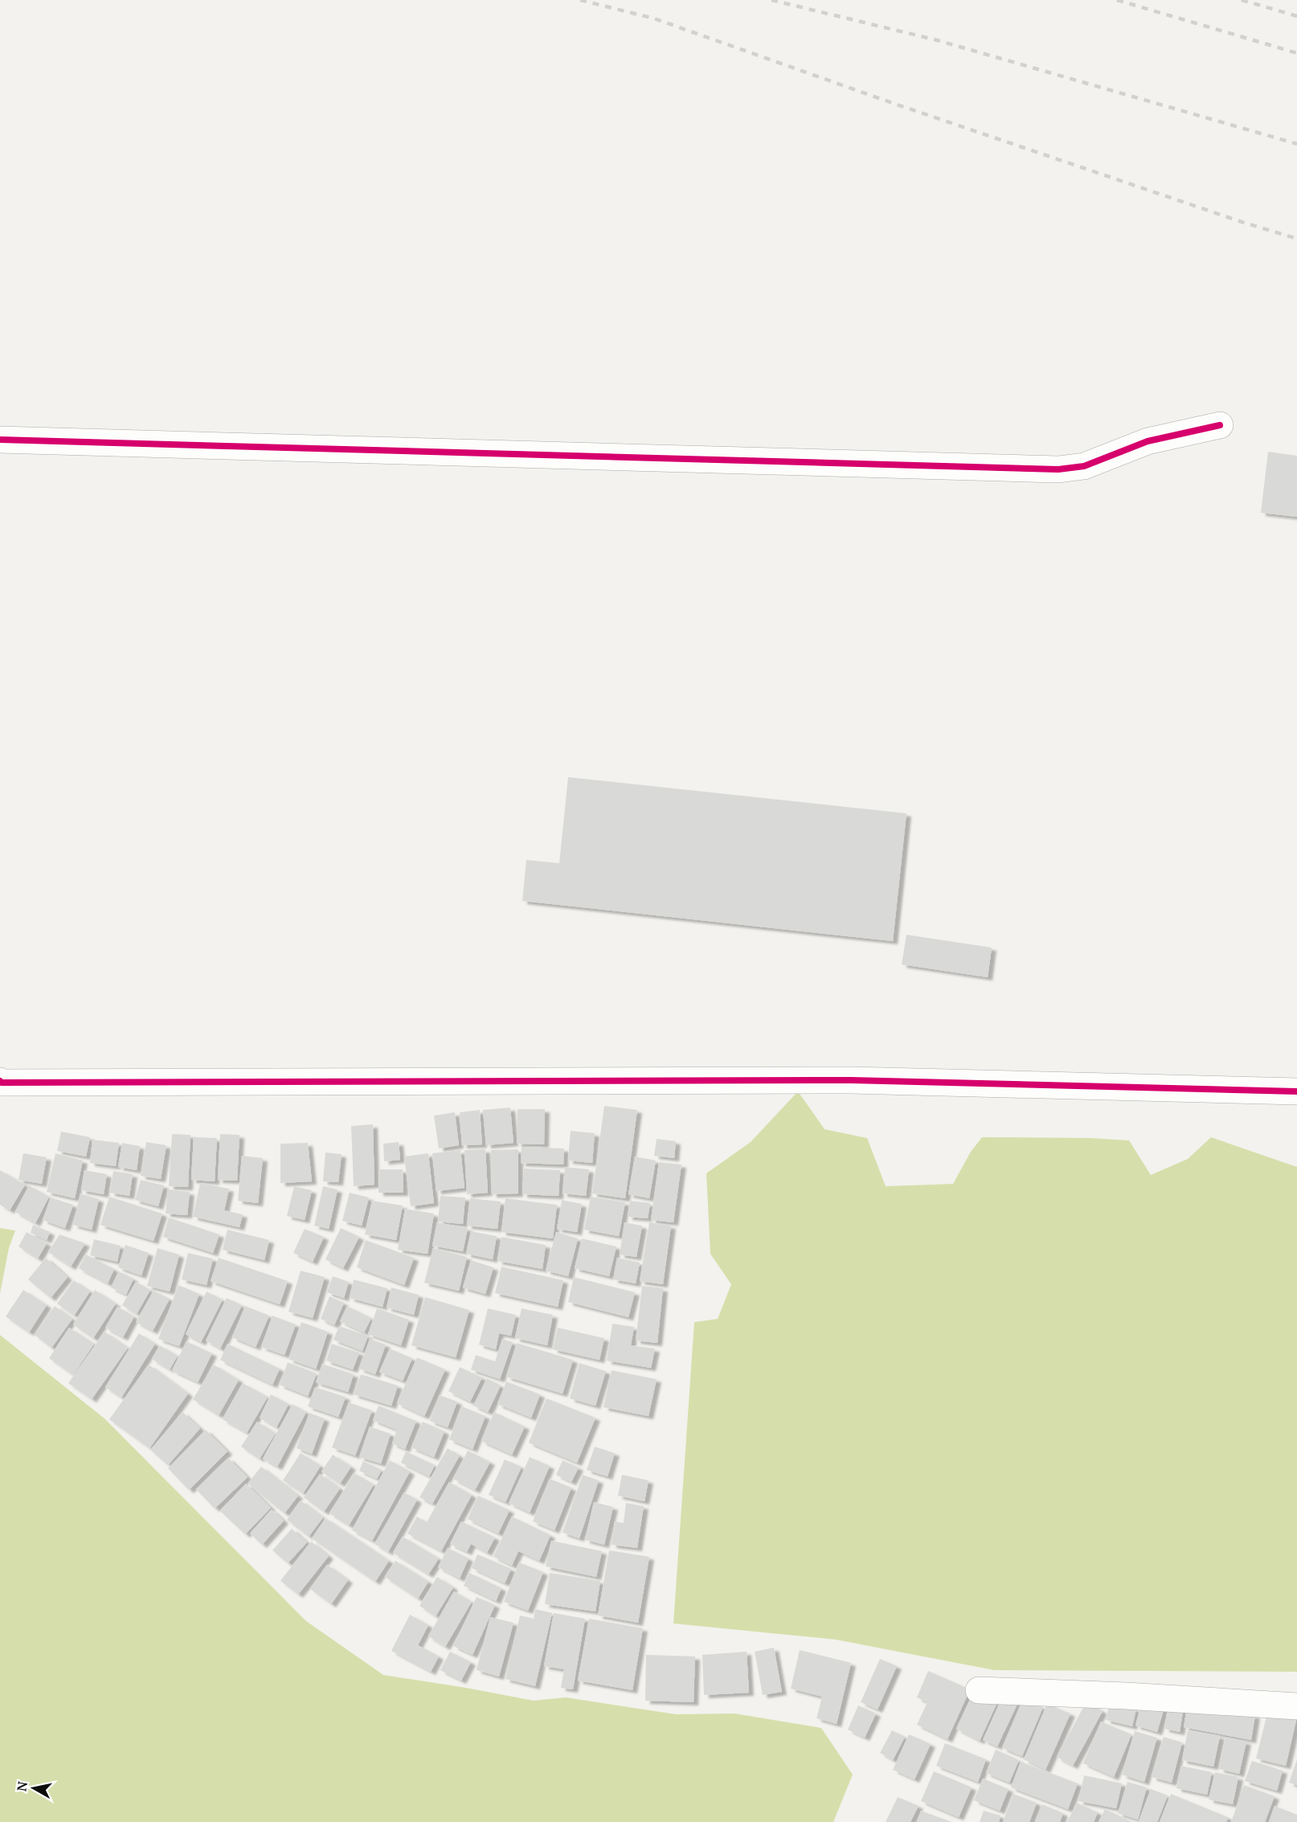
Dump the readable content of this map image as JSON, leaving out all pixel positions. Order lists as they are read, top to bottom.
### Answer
{
  "north": "left"
}
